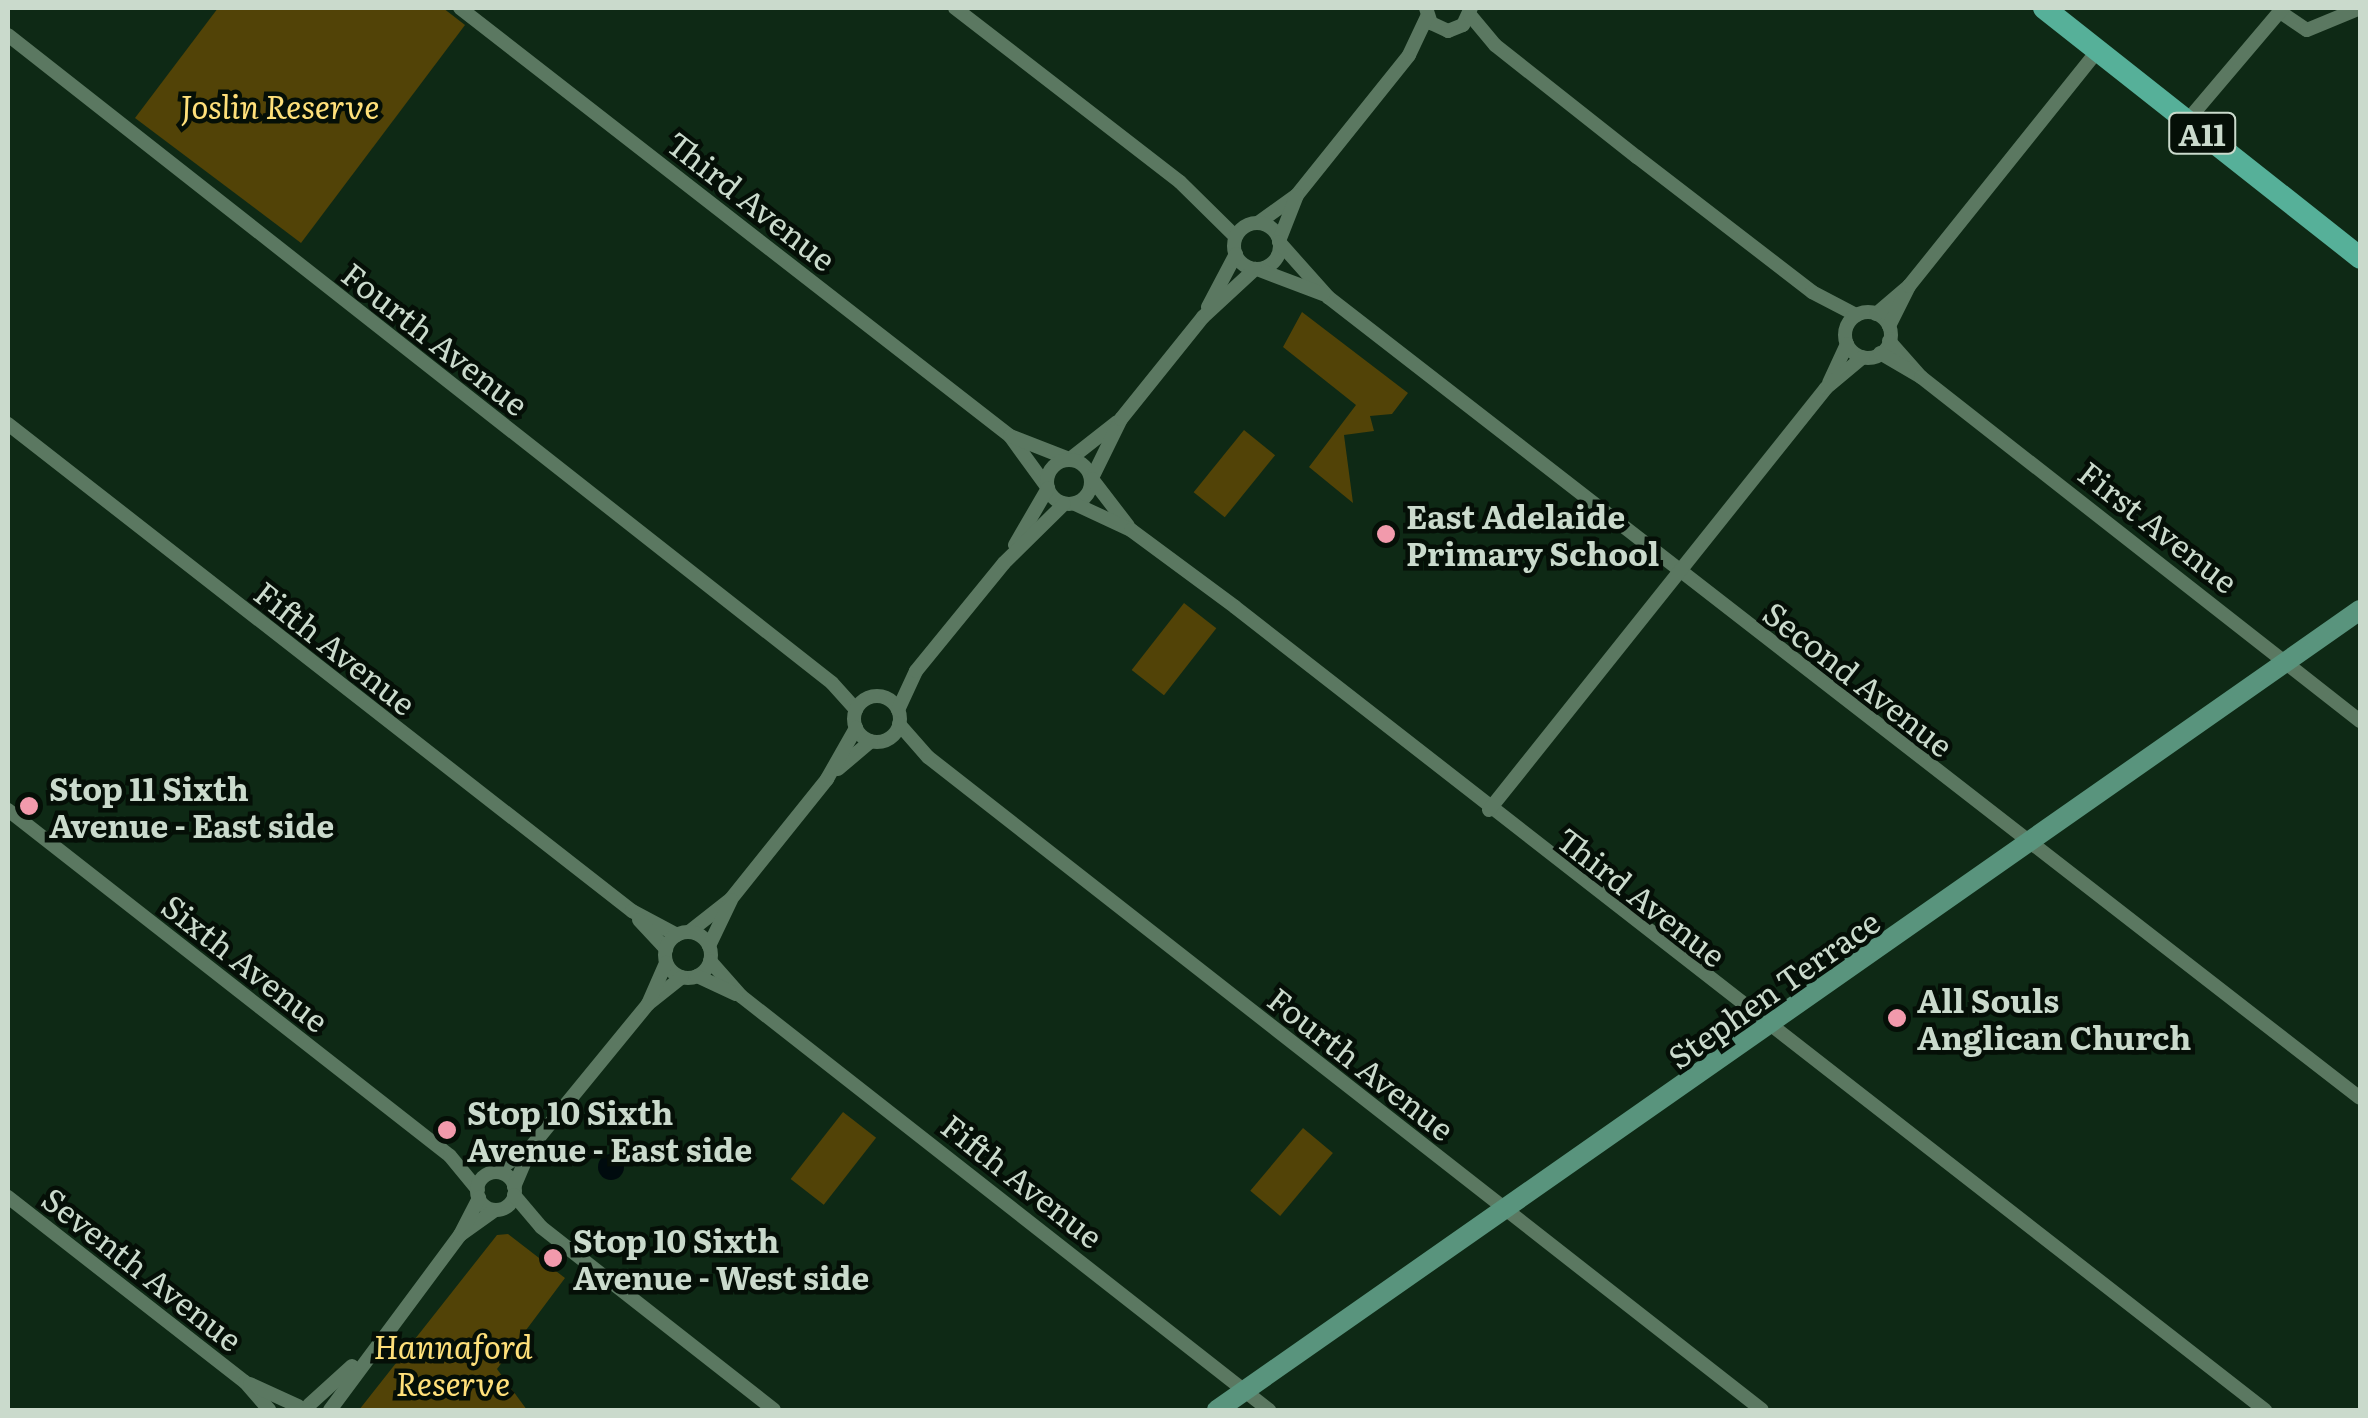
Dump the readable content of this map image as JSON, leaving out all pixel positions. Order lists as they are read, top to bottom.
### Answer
{
  "streets": {
    "main road": ["A11", "Stephen Terrace"],
    "street": [
      "Third Avenue",
      "Fourth Avenue",
      "First Avenue",
      "Fifth Avenue",
      "Second Avenue",
      "Sixth Avenue",
      "Seventh Avenue"
    ]
  },
  "crossings": [
    ["Third Avenue", "Stephen Terrace"],
    ["Fourth Avenue", "Stephen Terrace"],
    ["First Avenue", "Stephen Terrace"],
    ["Fifth Avenue", "Stephen Terrace"],
    ["Second Avenue", "Stephen Terrace"]
  ],
  "parks": ["Joslin Reserve", "Hannaford Reserve"],
  "places": [
    "East Adelaide Primary School",
    "Stop 11 Sixth Avenue - East side",
    "All Souls Anglican Church",
    "Stop 10 Sixth Avenue - East side",
    "Stop 10 Sixth Avenue - West side"
  ]
}
